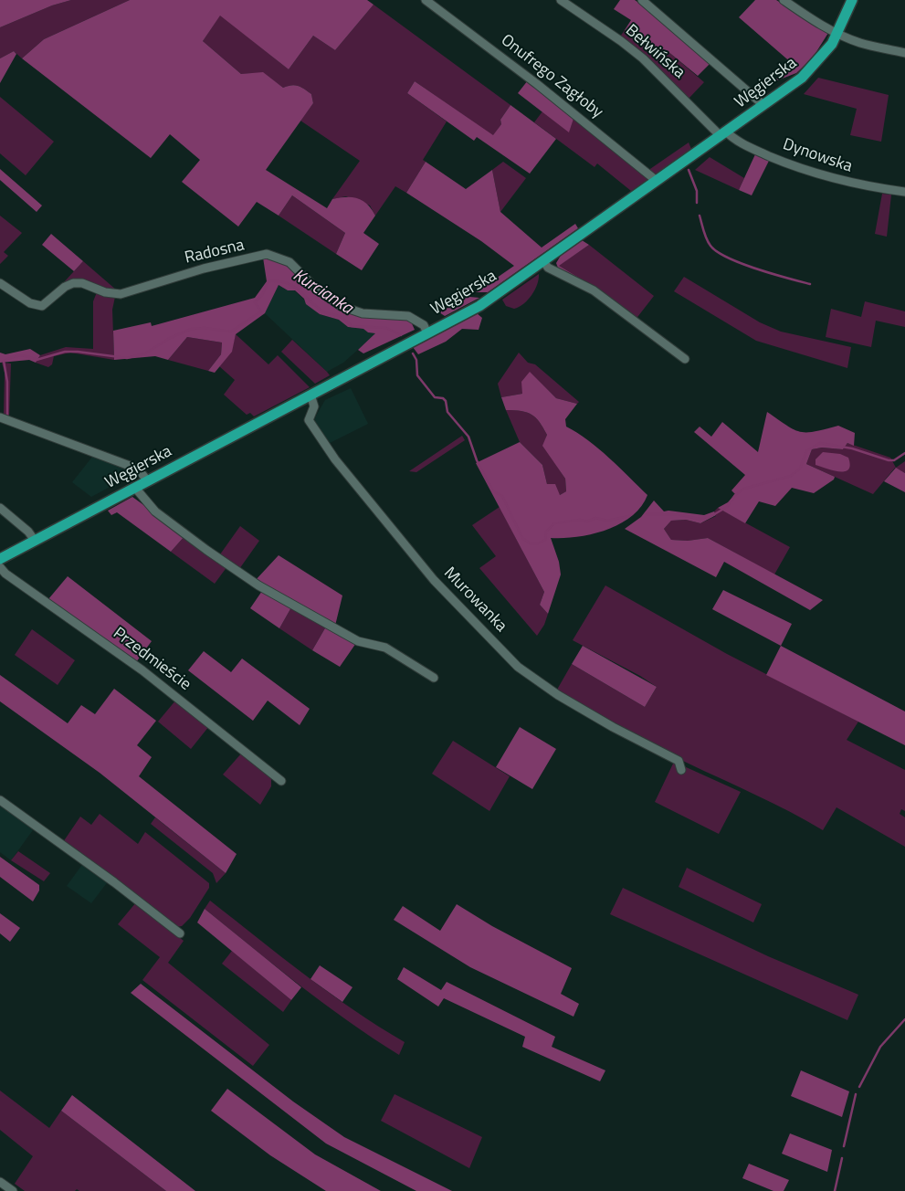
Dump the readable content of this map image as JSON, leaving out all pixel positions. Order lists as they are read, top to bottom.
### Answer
{
  "streets": {
    "main road": ["Węgierska"],
    "street": [
      "Bełwińska",
      "Onufrego Zagłoby",
      "Dynowska",
      "Radosna",
      "Murowanka",
      "Przedmieście"
    ]
  },
  "crossings": [
    ["Bełwińska", "Węgierska"],
    ["Bełwińska", "Dynowska"],
    ["Onufrego Zagłoby", "Węgierska"],
    ["Węgierska", "Dynowska"],
    ["Węgierska", "Radosna"],
    ["Węgierska", "Murowanka"]
  ],
  "water": ["Kurcianka"]
}
